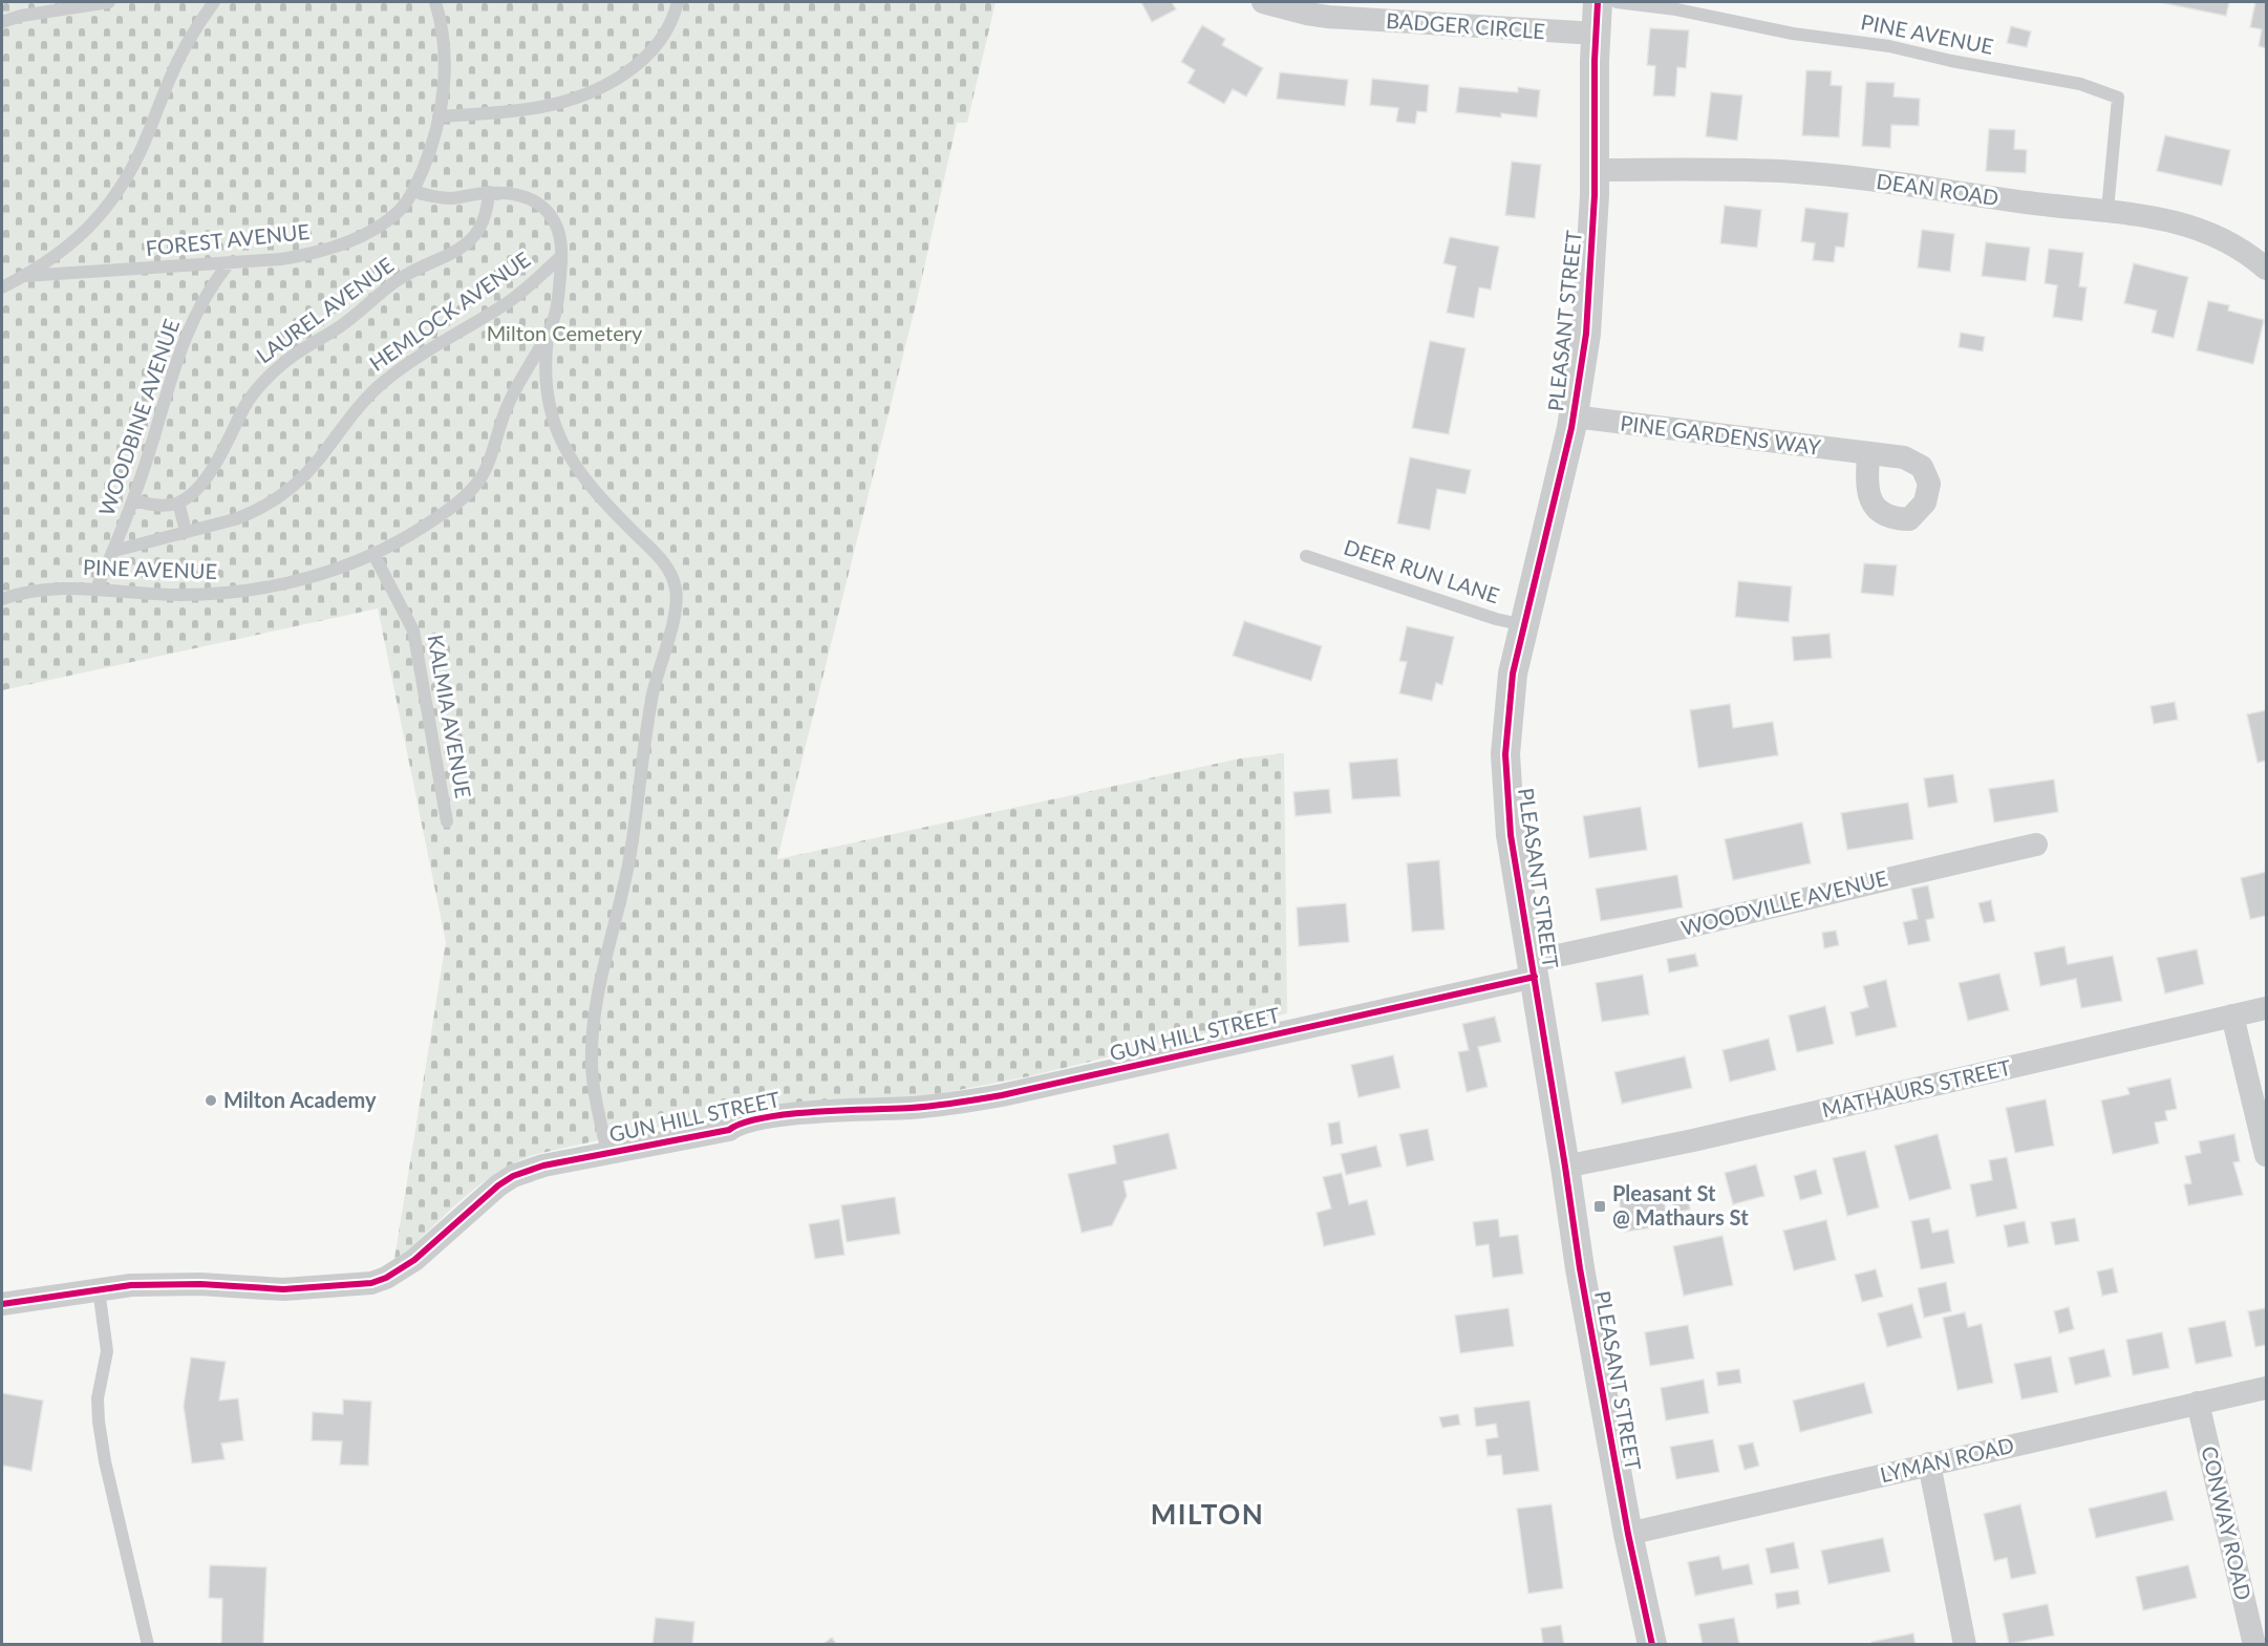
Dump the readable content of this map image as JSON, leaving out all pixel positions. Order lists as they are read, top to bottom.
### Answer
{
  "streets": {
    "street": [
      "BADGER CIRCLE",
      "DEAN ROAD",
      "PLEASANT STREET",
      "PINE GARDENS WAY",
      "WOODVILLE AVENUE",
      "GUN HILL STREET",
      "MATHAURS STREET",
      "LYMAN ROAD",
      "CONWAY ROAD"
    ],
    "lane": [
      "PINE AVENUE",
      "FOREST AVENUE",
      "LAUREL AVENUE",
      "HEMLOCK AVENUE",
      "WOODBINE AVENUE",
      "DEER RUN LANE",
      "KALMIA AVENUE"
    ]
  },
  "crossings": [
    ["BADGER CIRCLE", "PLEASANT STREET"],
    ["PINE AVENUE", "DEAN ROAD"],
    ["PINE AVENUE", "FOREST AVENUE"],
    ["PINE AVENUE", "LAUREL AVENUE"],
    ["PINE AVENUE", "HEMLOCK AVENUE"],
    ["PINE AVENUE", "WOODBINE AVENUE"],
    ["PINE AVENUE", "KALMIA AVENUE"],
    ["DEAN ROAD", "PLEASANT STREET"],
    ["FOREST AVENUE", "WOODBINE AVENUE"],
    ["HEMLOCK AVENUE", "WOODBINE AVENUE"],
    ["PLEASANT STREET", "PINE GARDENS WAY"],
    ["PLEASANT STREET", "DEER RUN LANE"],
    ["PLEASANT STREET", "WOODVILLE AVENUE"],
    ["PLEASANT STREET", "GUN HILL STREET"],
    ["PLEASANT STREET", "MATHAURS STREET"],
    ["PLEASANT STREET", "LYMAN ROAD"],
    ["WOODVILLE AVENUE", "GUN HILL STREET"],
    ["LYMAN ROAD", "CONWAY ROAD"]
  ],
  "districts": ["MILTON"],
  "parks": ["Milton Cemetery"],
  "places": {
    "other": ["Milton Academy"],
    "transit": ["Pleasant St @ Mathaurs St"]
  }
}
